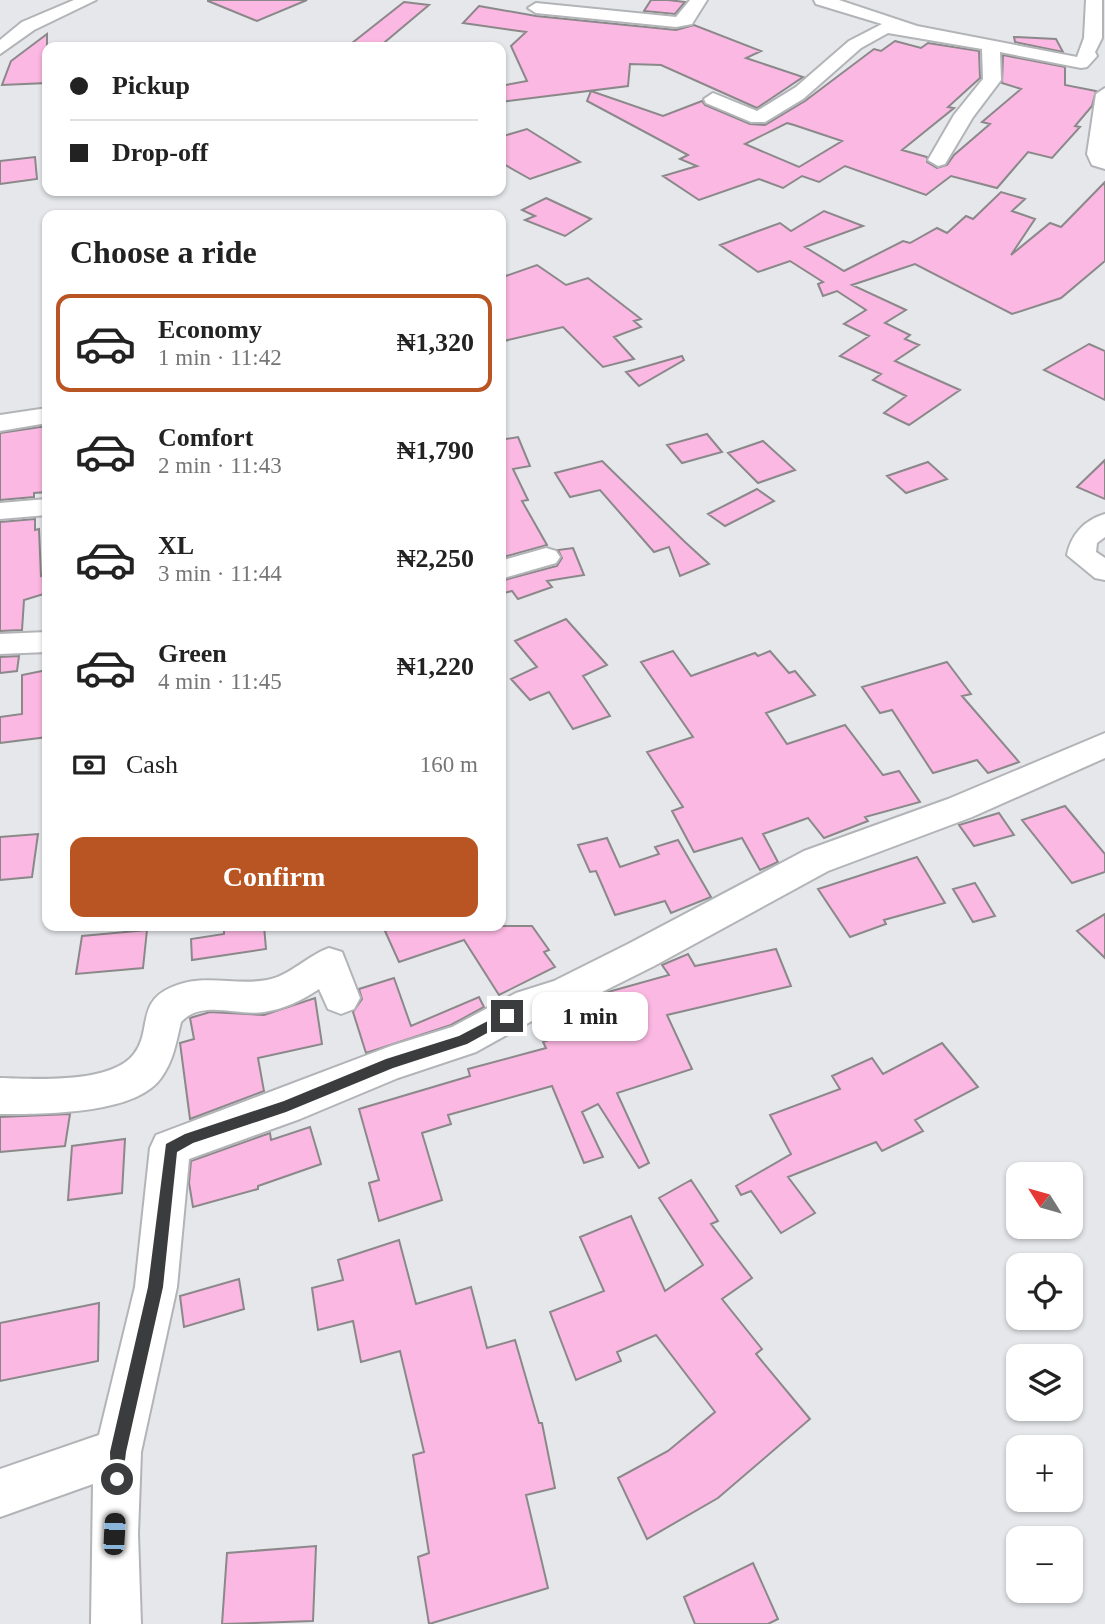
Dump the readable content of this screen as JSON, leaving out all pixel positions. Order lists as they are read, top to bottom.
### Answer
{
  "north": "top left",
  "page": {
    "banner": ["Pickup", "Drop-off"],
    "heading": "Choose a ride",
    "list": [
      {
        "name": "Economy",
        "note": "1 min · 11:42",
        "value": "₦1,320"
      },
      {
        "name": "Comfort",
        "note": "2 min · 11:43",
        "value": "₦1,790"
      },
      {
        "name": "XL",
        "note": "3 min · 11:44",
        "value": "₦2,250"
      },
      {
        "name": "Green",
        "note": "4 min · 11:45",
        "value": "₦1,220"
      }
    ],
    "pay": ["Cash", "160 m"],
    "buttons": "Confirm",
    "bubble": "1 min",
    "map_buttons": ["+", "−"]
  }
}
